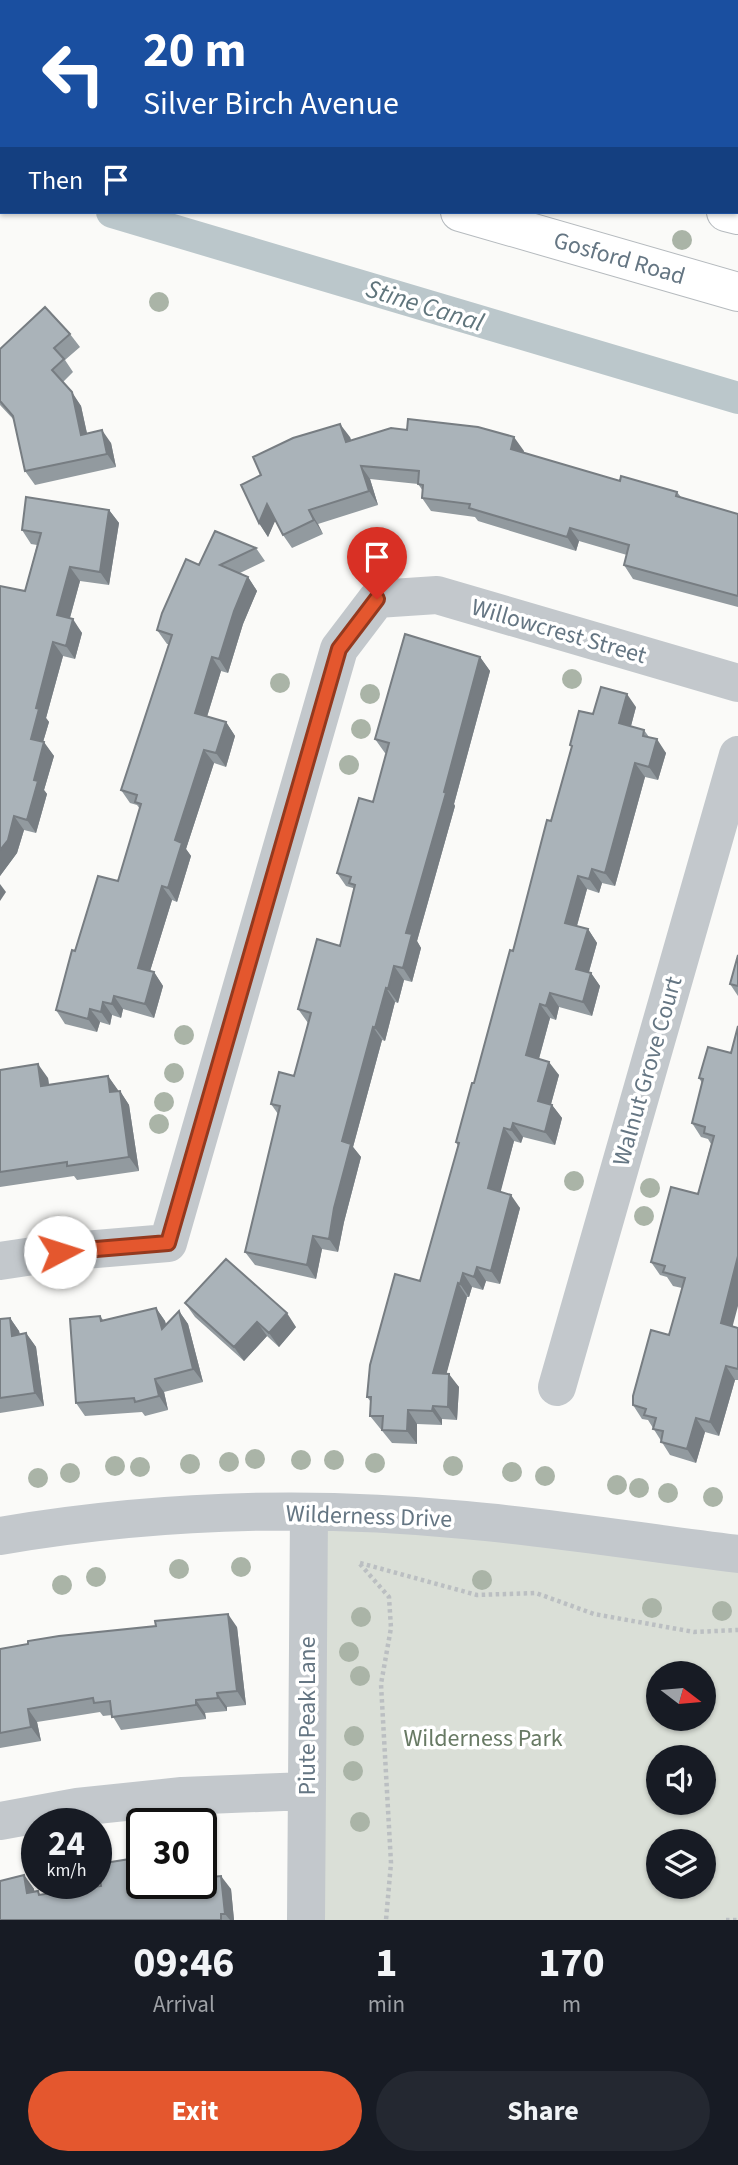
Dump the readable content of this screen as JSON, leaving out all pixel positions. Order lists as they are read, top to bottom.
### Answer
{
  "streets": {
    "main road": ["Gosford Road"],
    "street": [
      "Willowcrest Street",
      "Walnut Grove Court",
      "Wilderness Drive",
      "Piute Peak Lane"
    ]
  },
  "crossings": [
    ["Wilderness Drive", "Piute Peak Lane"]
  ],
  "water": ["Stine Canal"],
  "parks": ["Wilderness Park"],
  "north": "right",
  "page": {
    "turn": ["20 m", "Silver Birch Avenue"],
    "then": "Then",
    "speed": "24 km/h",
    "limit": "30",
    "eta": [
      "09:46",
      "Arrival",
      "1",
      "min",
      "170",
      "m"
    ],
    "buttons": ["Exit", "Share"]
  }
}
